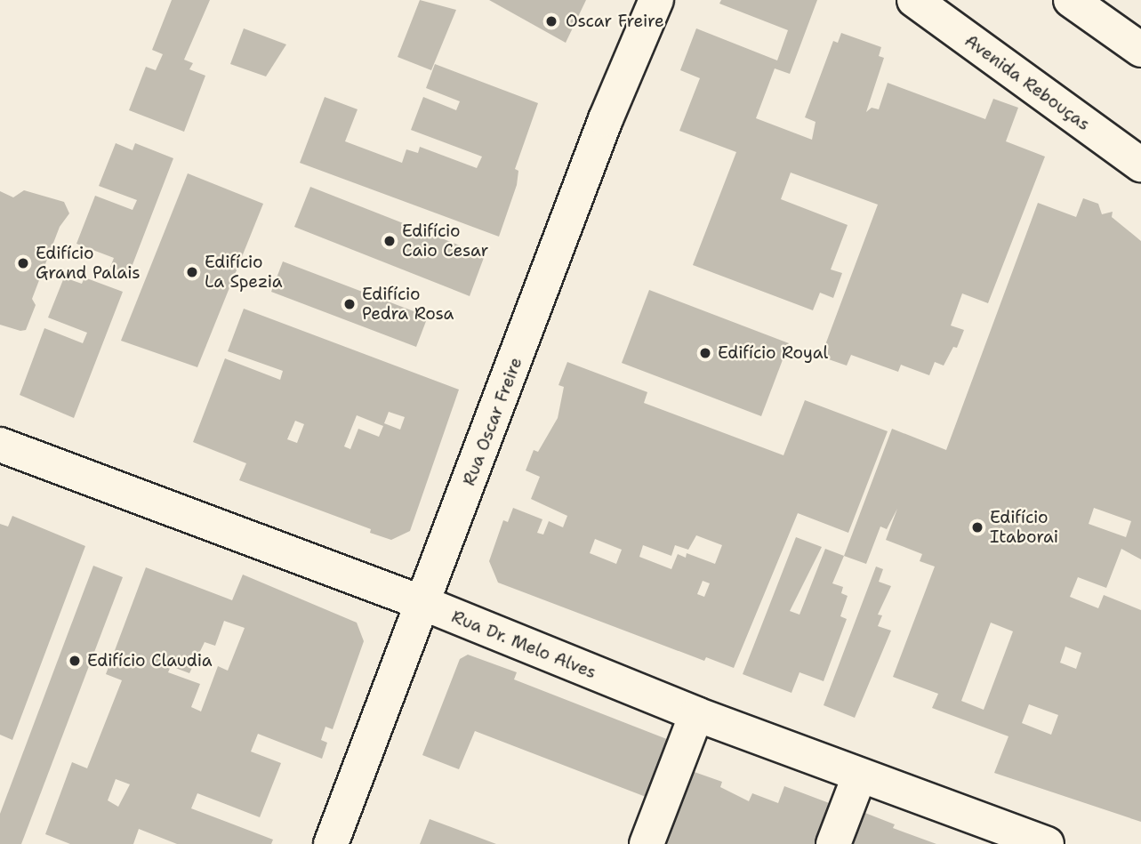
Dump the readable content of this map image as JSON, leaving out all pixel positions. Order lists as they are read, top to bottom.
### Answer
{
  "streets": {
    "street": ["Avenida Rebouças", "Rua Oscar Freire", "Rua Dr. Melo Alves"]
  },
  "crossings": [
    ["Rua Oscar Freire", "Rua Dr. Melo Alves"]
  ],
  "places": [
    "Oscar Freire",
    "Edifício Caio Cesar",
    "Edifício Grand Palais",
    "Edifício La Spezia",
    "Edifício Pedra Rosa",
    "Edifício Royal",
    "Edifício Itaborai",
    "Edifício Claudia"
  ]
}
